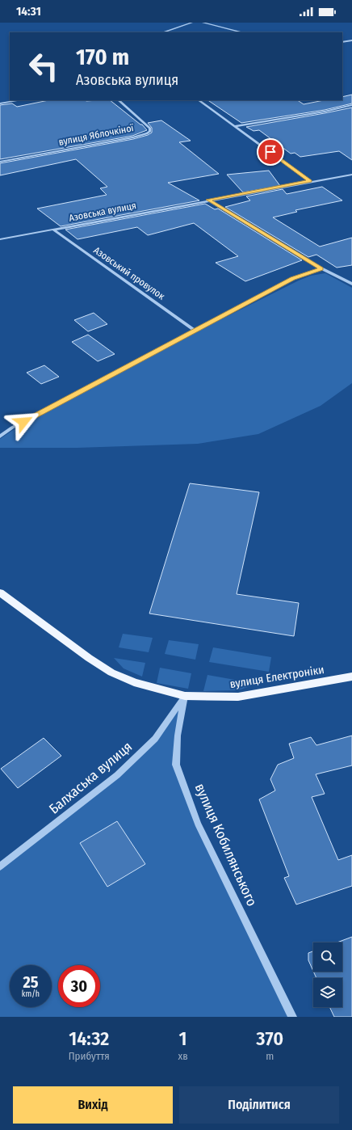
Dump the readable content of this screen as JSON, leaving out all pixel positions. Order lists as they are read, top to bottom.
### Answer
{
  "streets": {
    "main road": ["вулиця Електроніки"],
    "street": [
      "вулиця Яблочкіної",
      "Азовська вулиця",
      "Азовський провулок",
      "Балхаська вулиця",
      "вулиця Кобилянського"
    ]
  },
  "crossings": [
    ["Азовська вулиця", "Азовський провулок"],
    ["вулиця Електроніки", "Балхаська вулиця"],
    ["вулиця Електроніки", "вулиця Кобилянського"],
    ["Балхаська вулиця", "вулиця Кобилянського"]
  ],
  "page": {
    "status": "14:31",
    "turn": ["170 m", "Азовська вулиця"],
    "speed": "25 km/h",
    "limit": "30",
    "eta": [
      "14:32",
      "Прибуття",
      "1",
      "хв",
      "370",
      "m"
    ],
    "buttons": ["Вихід", "Поділитися"]
  }
}
